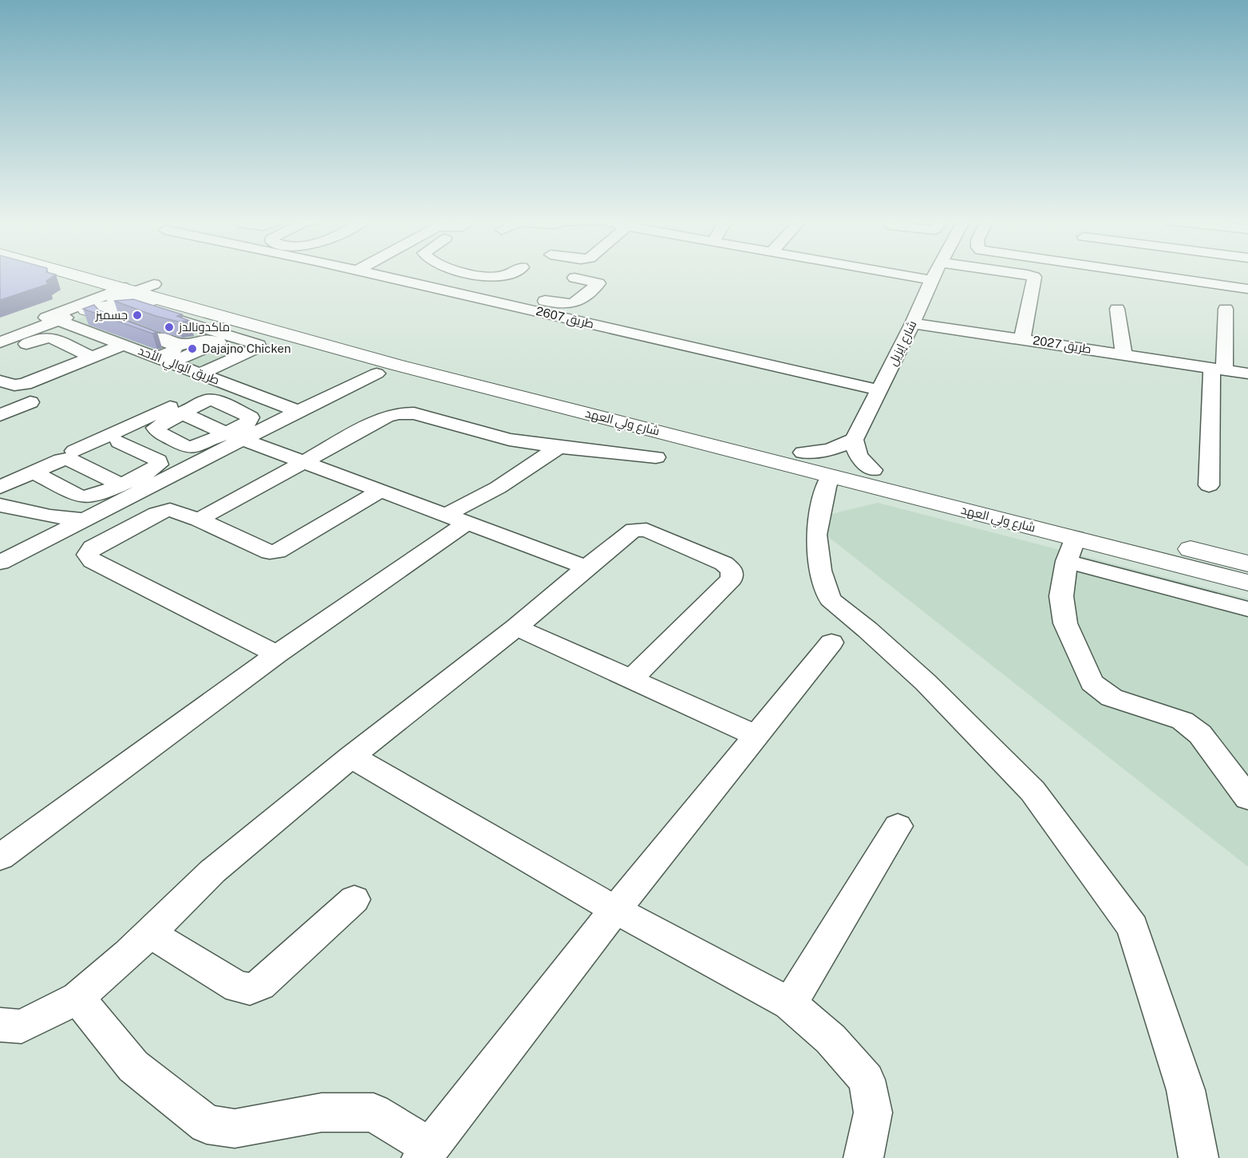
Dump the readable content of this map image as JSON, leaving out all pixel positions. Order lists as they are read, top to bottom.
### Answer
{
  "streets": {
    "main road": ["شارع ولي العهد"],
    "street": [
      "طريق 2607",
      "شارع إيزيل",
      "طريق 2027",
      "طريق الوالي الأحد"
    ]
  },
  "crossings": [
    ["طريق 2607", "شارع إيزيل"],
    ["شارع إيزيل", "طريق 2027"]
  ],
  "places": ["جسميز", "ماكدونالدز", "Dajajno Chicken"]
}
